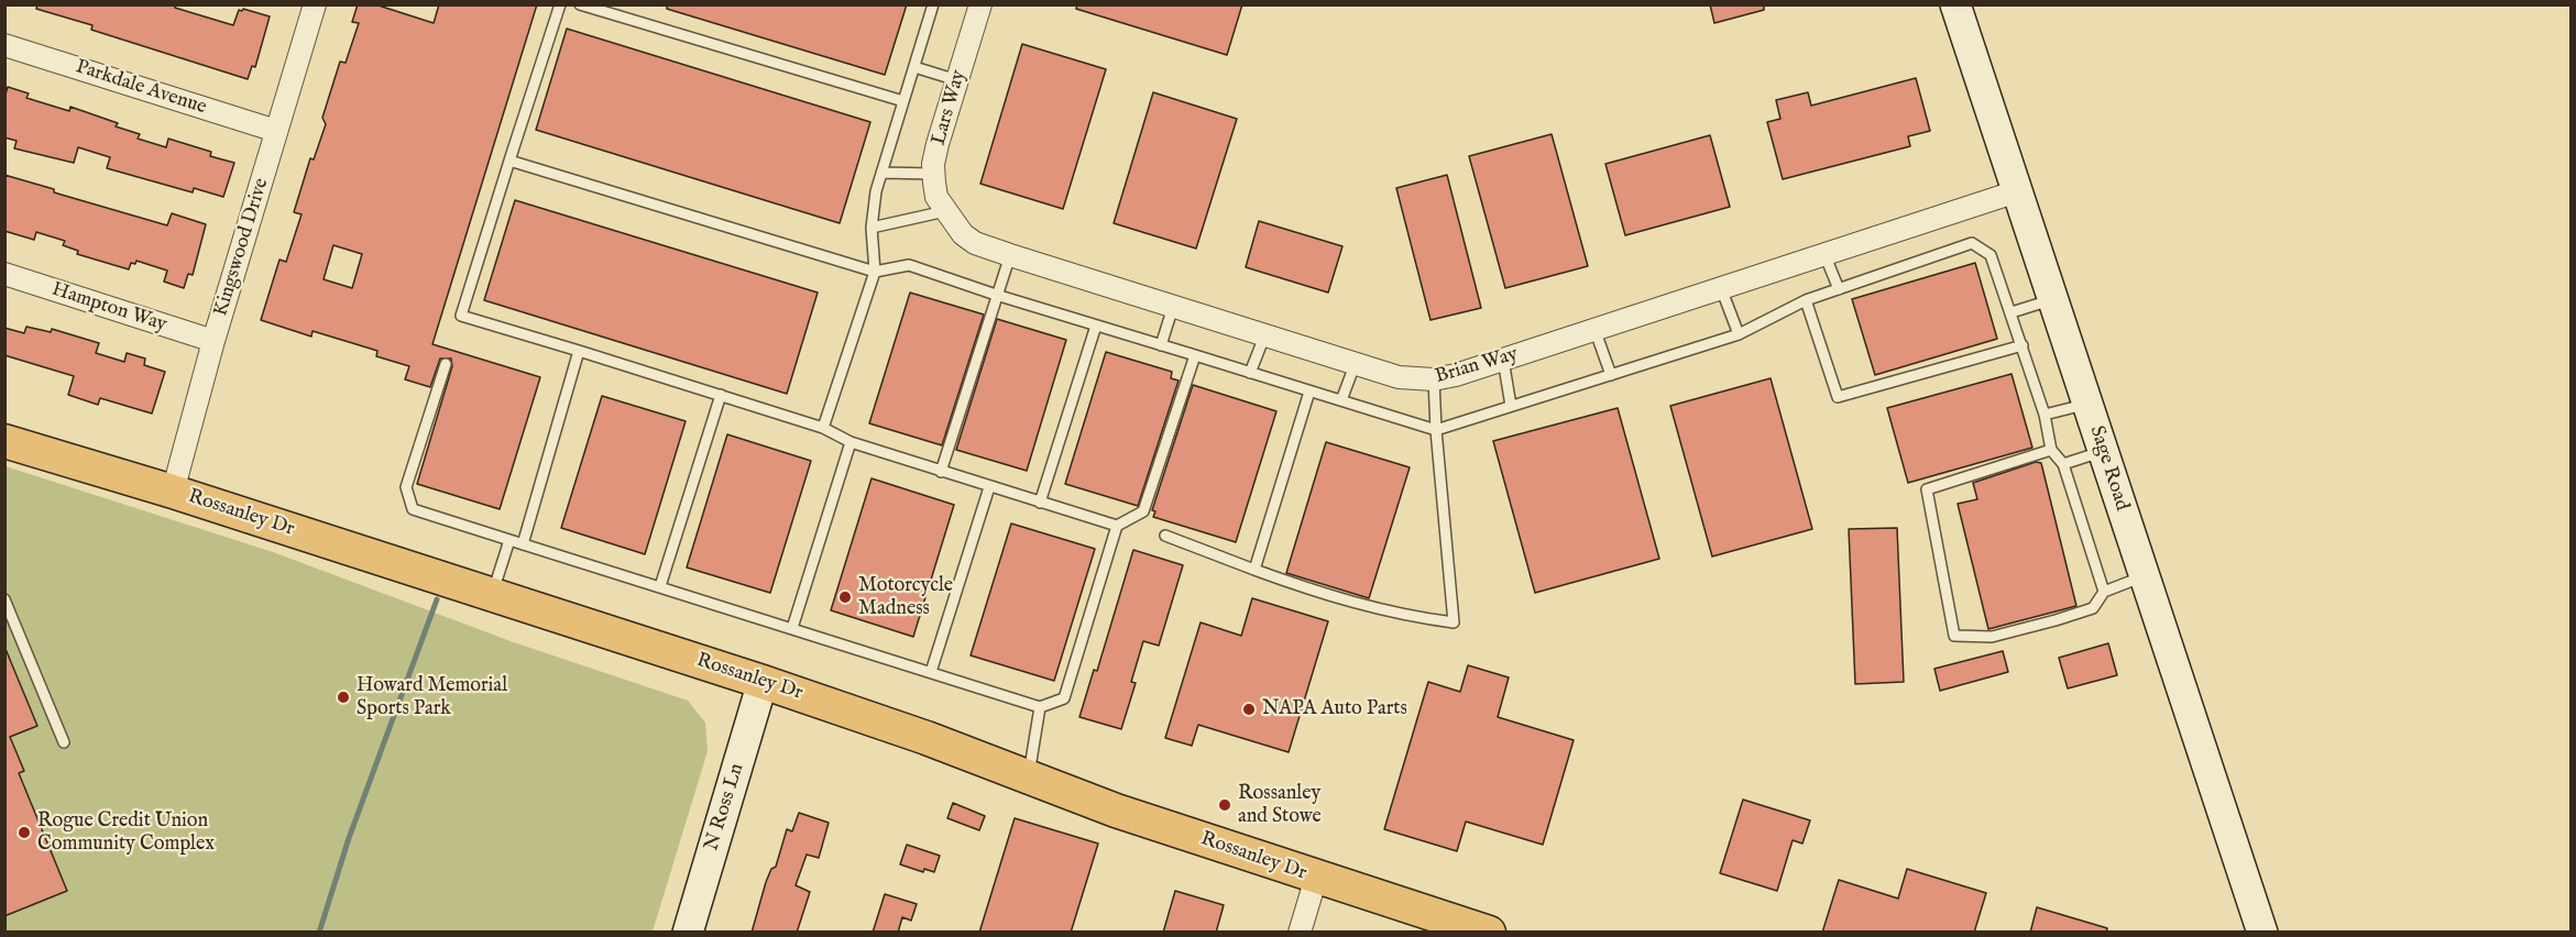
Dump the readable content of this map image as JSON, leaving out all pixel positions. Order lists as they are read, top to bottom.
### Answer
{
  "streets": {
    "main road": ["Sage Road", "Rossanley Dr", "N Ross Ln"],
    "street": [
      "Parkdale Avenue",
      "Lars Way",
      "Kingswood Drive",
      "Hampton Way",
      "Brian Way"
    ]
  },
  "crossings": [
    ["Parkdale Avenue", "Kingswood Drive"],
    ["Lars Way", "Brian Way"],
    ["Kingswood Drive", "Hampton Way"],
    ["Kingswood Drive", "Rossanley Dr"],
    ["Brian Way", "Sage Road"],
    ["Rossanley Dr", "N Ross Ln"]
  ],
  "places": [
    "Motorcycle Madness",
    "Howard Memorial Sports Park",
    "NAPA Auto Parts",
    "Rossanley and Stowe",
    "Rogue Credit Union Community Complex"
  ]
}
